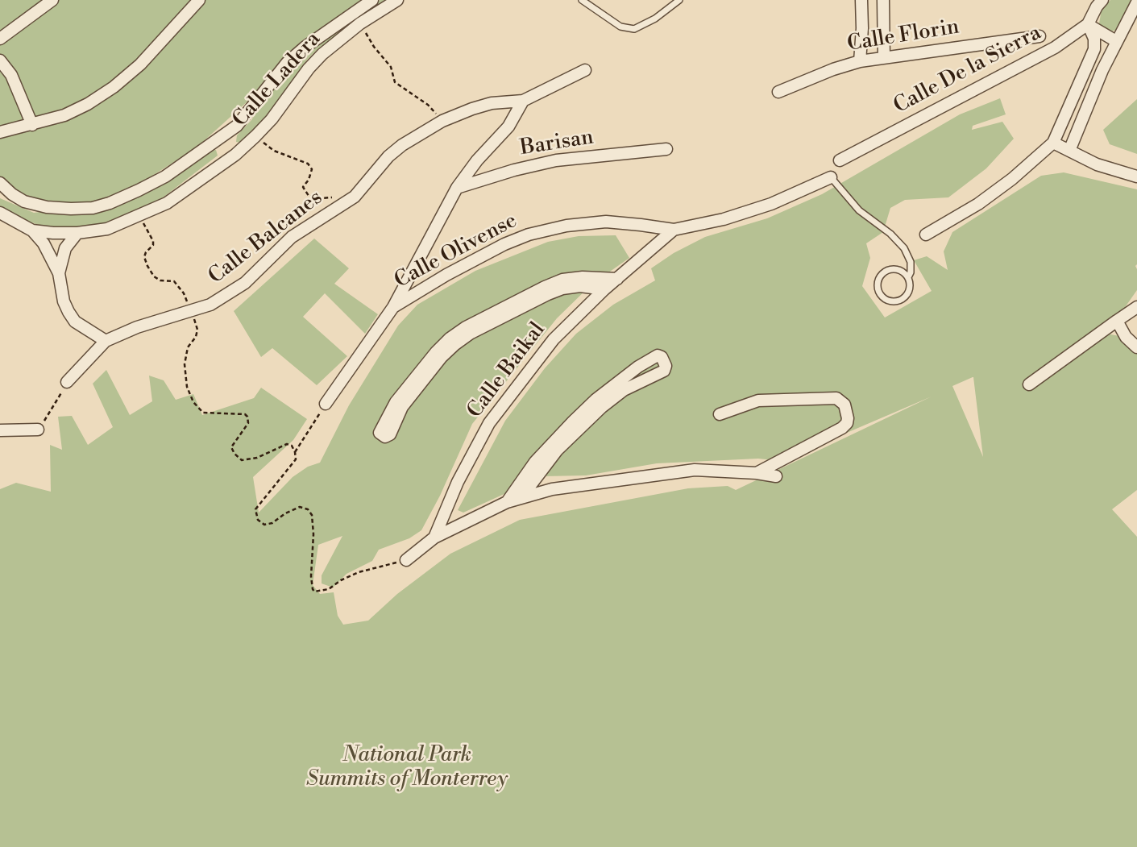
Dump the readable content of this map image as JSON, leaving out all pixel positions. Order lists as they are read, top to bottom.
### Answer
{
  "streets": {
    "street": [
      "Calle Florin",
      "Calle De la Sierra",
      "Calle Ladera",
      "Barisan",
      "Calle Balcanes",
      "Calle Olivense",
      "Calle Baikal"
    ]
  },
  "crossings": [
    ["Calle Olivense", "Calle Baikal"]
  ],
  "parks": ["National Park Summits of Monterrey"]
}
